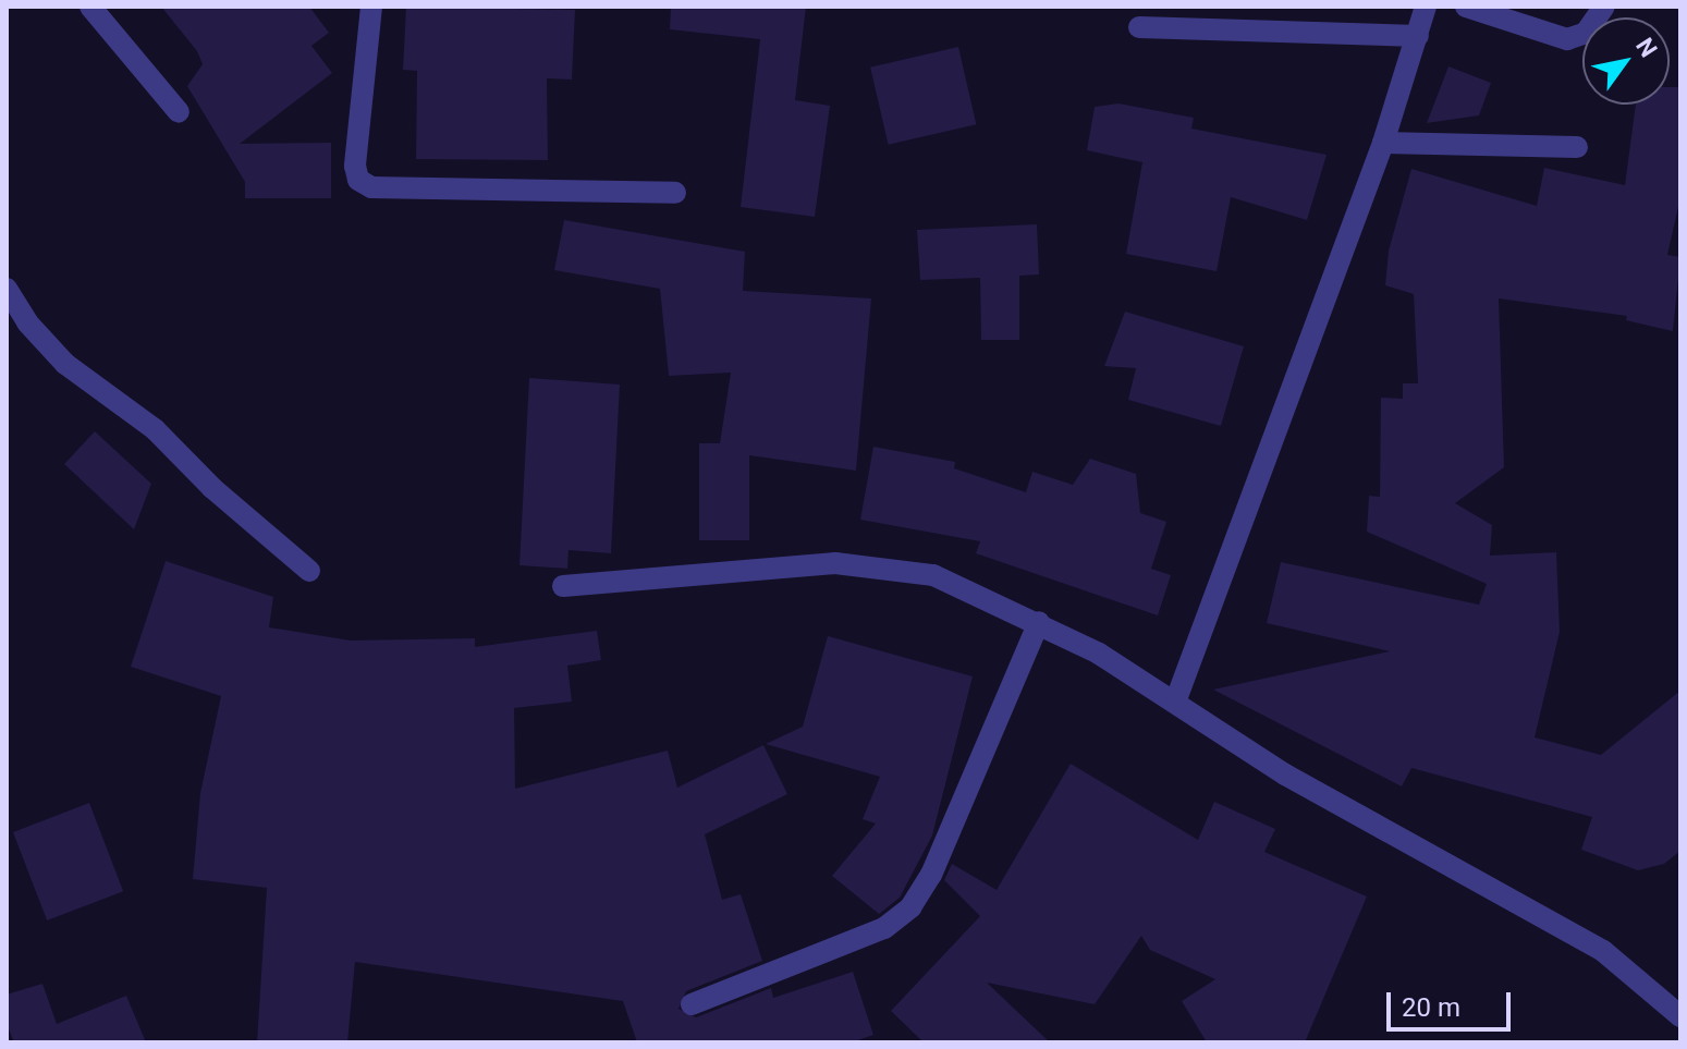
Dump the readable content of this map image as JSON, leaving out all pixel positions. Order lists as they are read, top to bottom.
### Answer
{
  "scale_bar": "20 m",
  "north": "top right"
}
